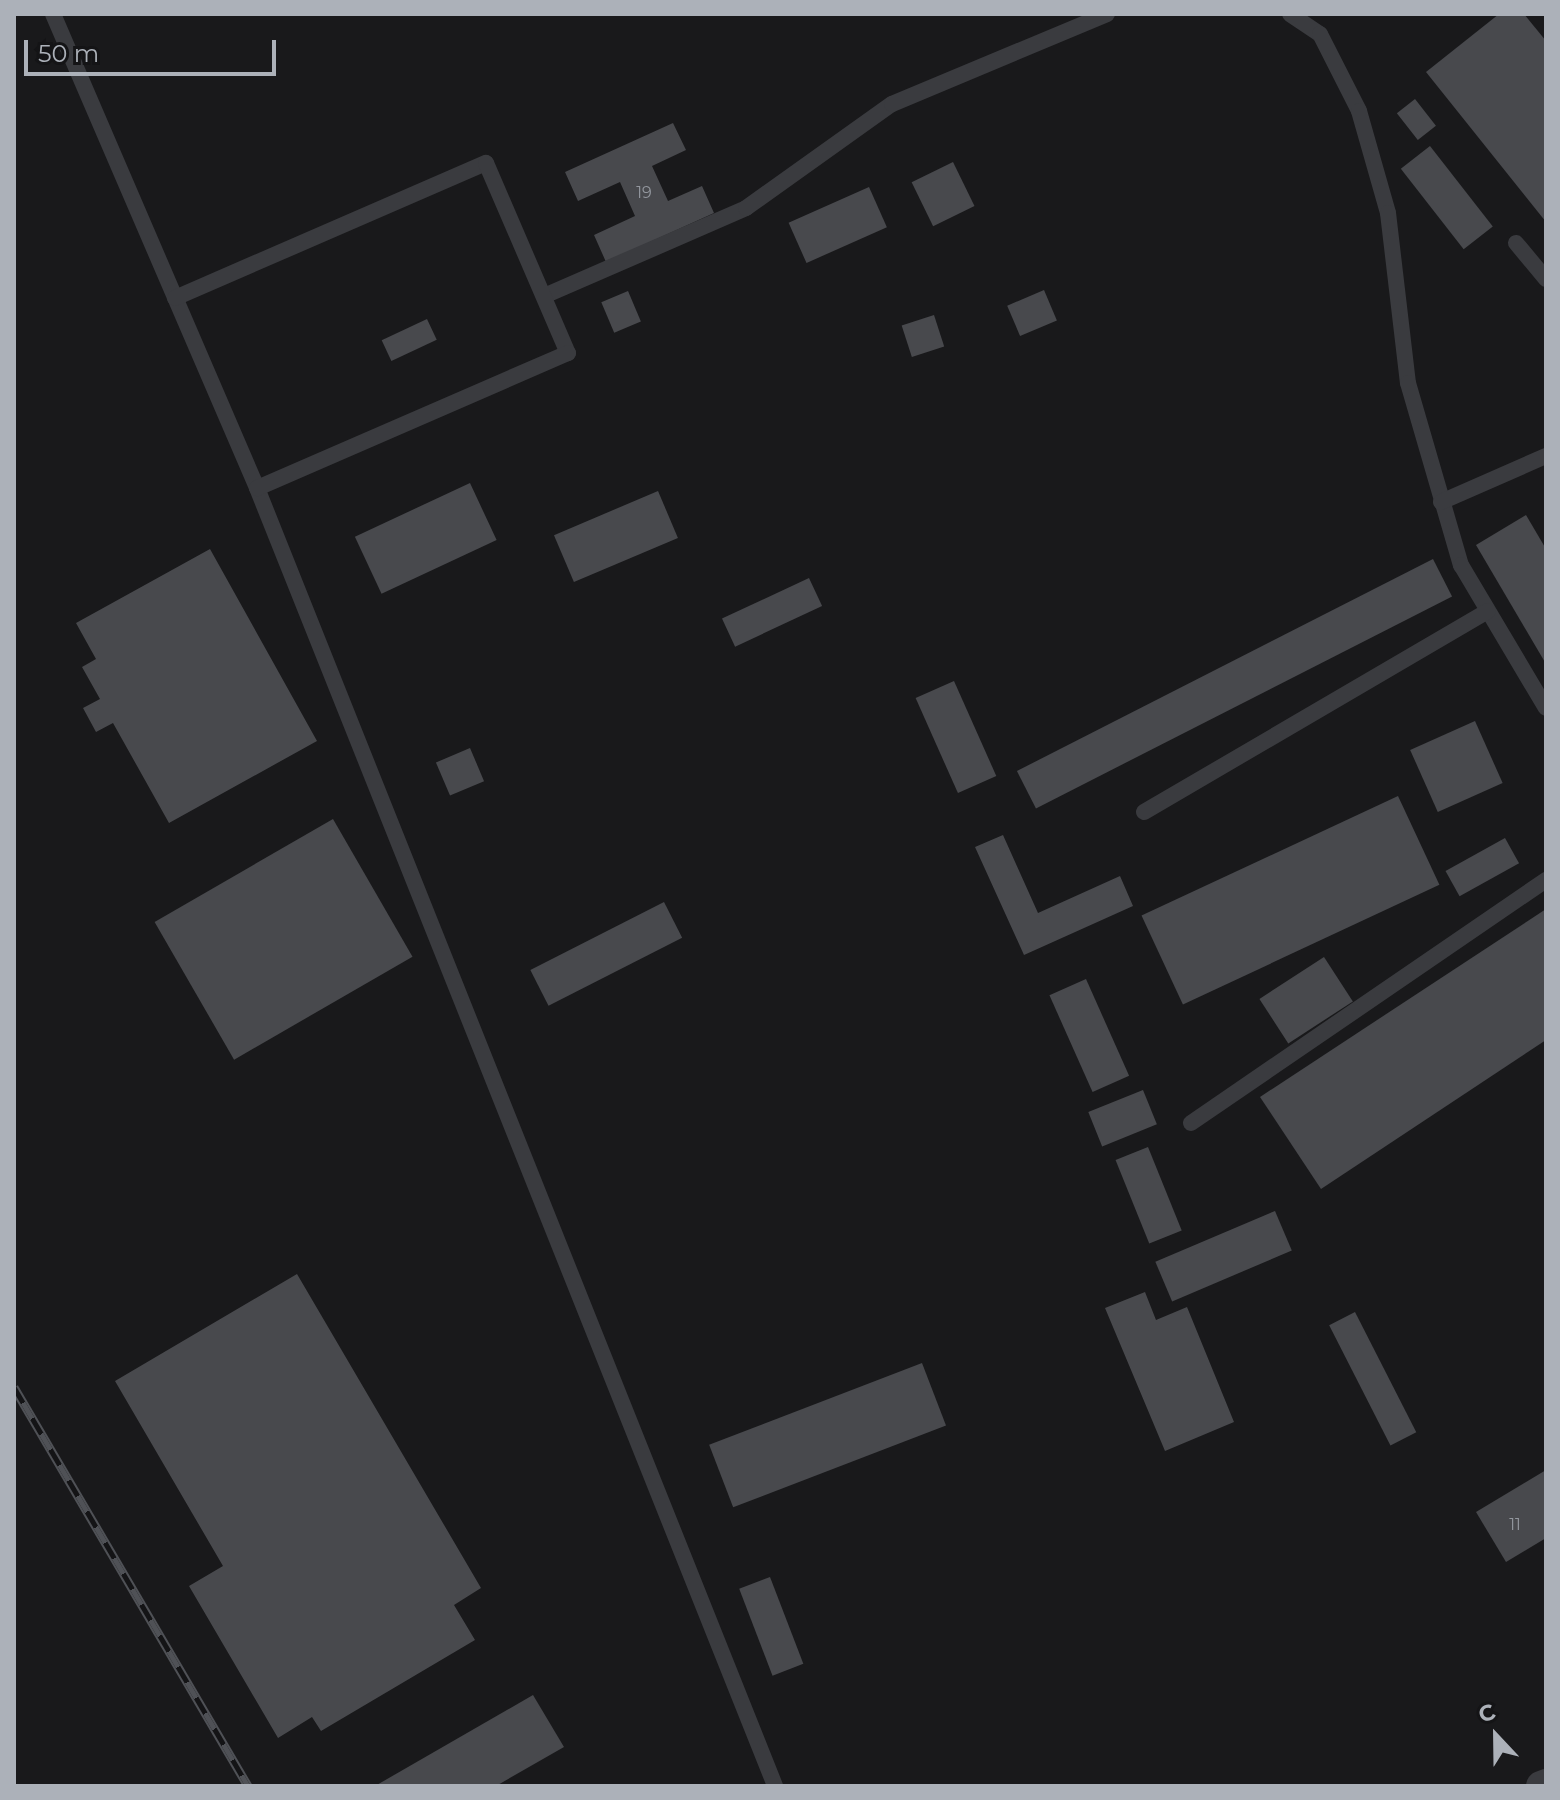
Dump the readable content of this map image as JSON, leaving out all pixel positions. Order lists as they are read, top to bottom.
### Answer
{
  "house_numbers": ["19", "11"],
  "scale_bar": "50 m",
  "north": "top"
}
